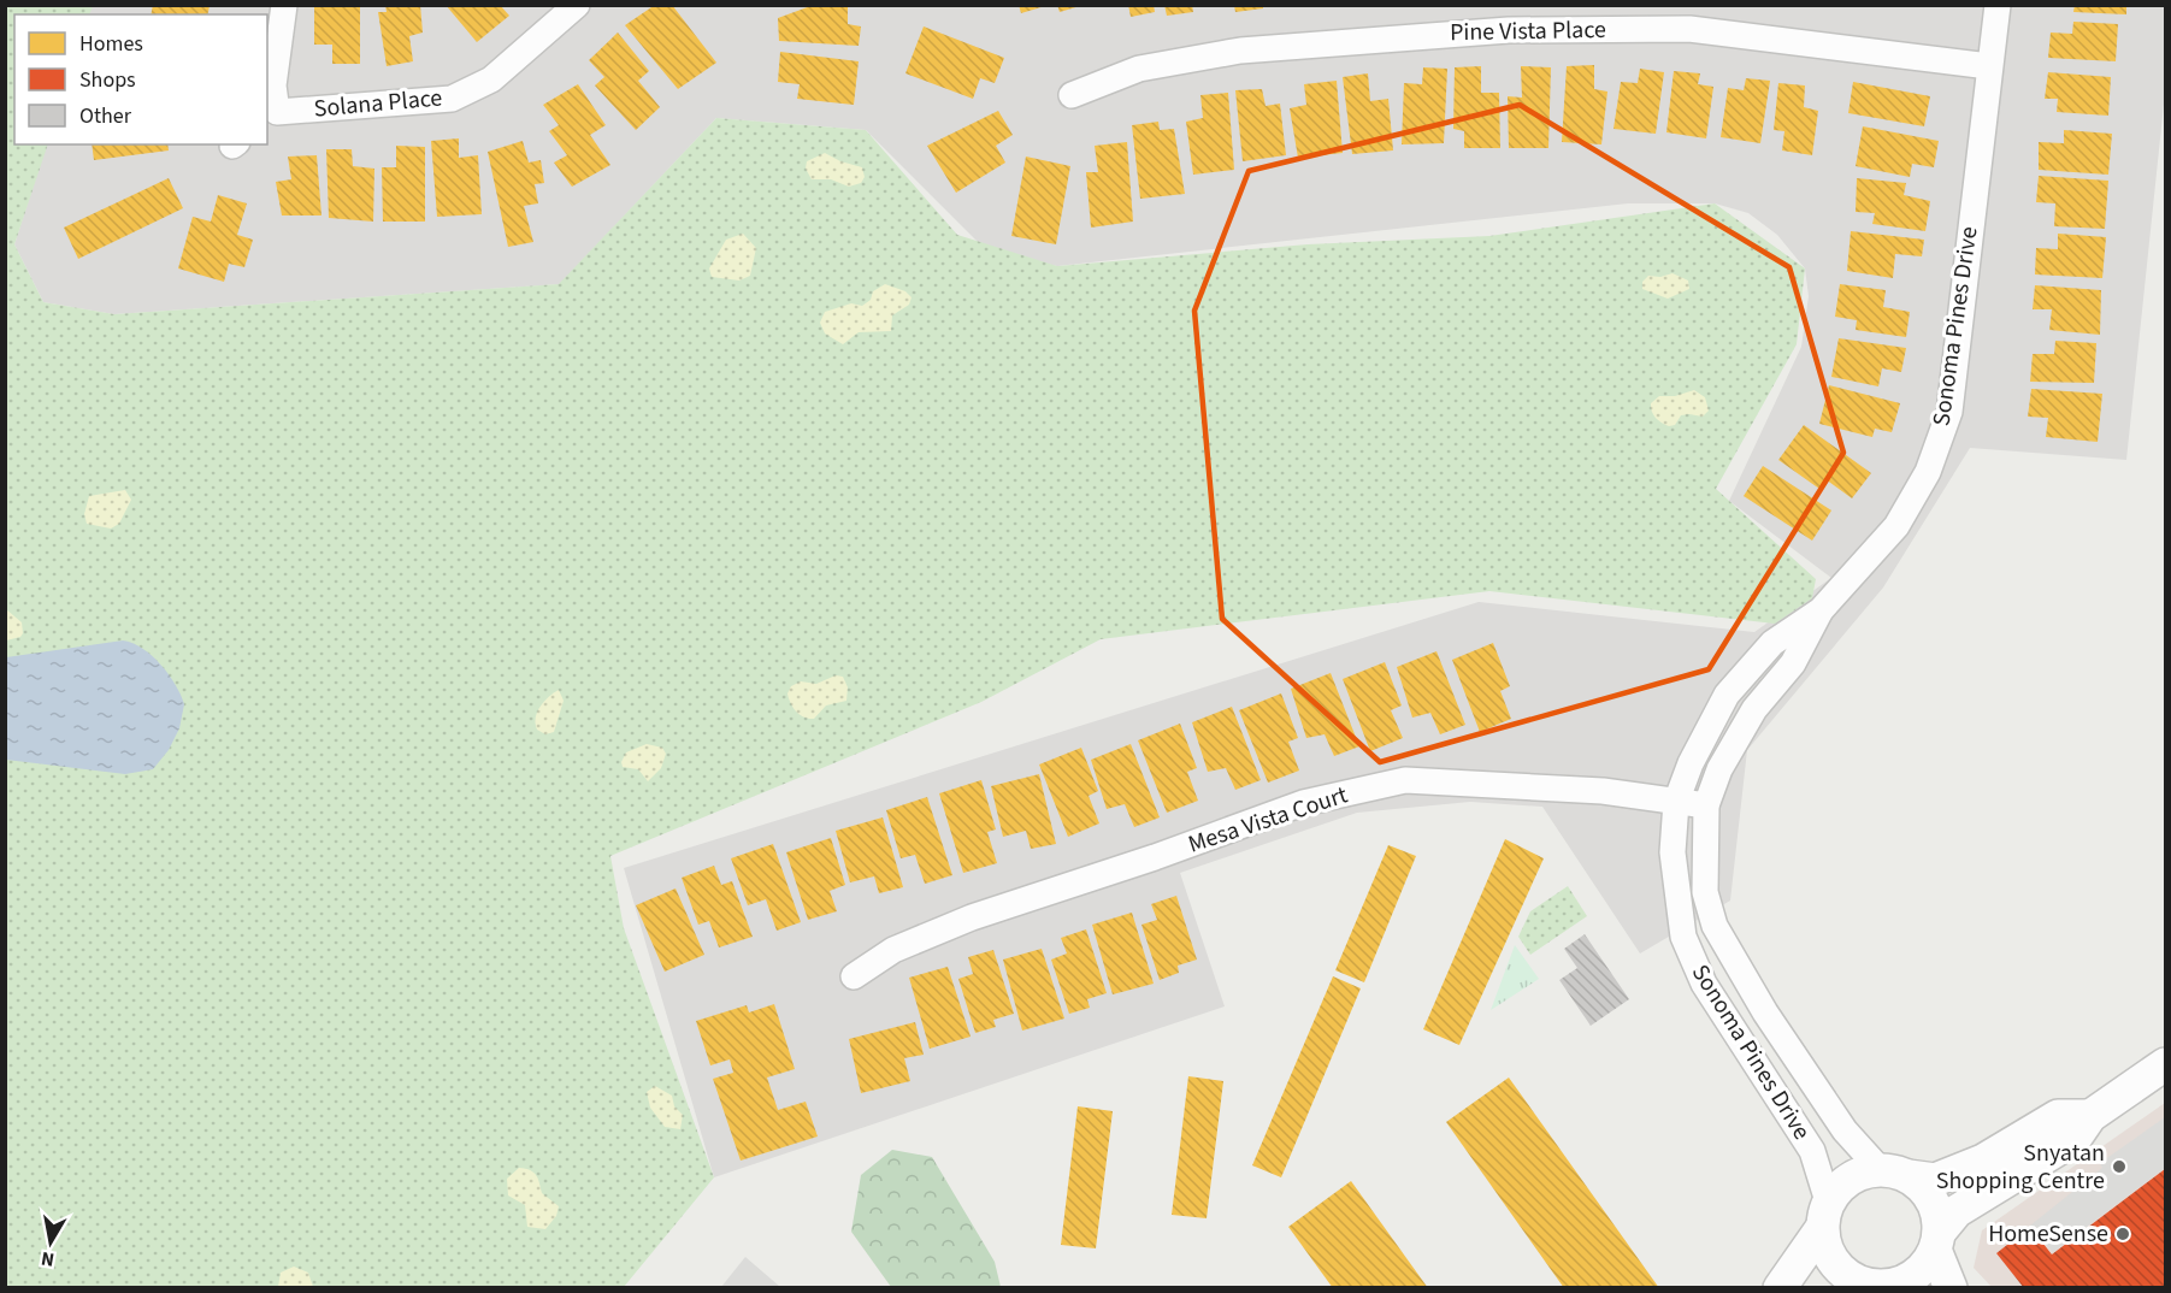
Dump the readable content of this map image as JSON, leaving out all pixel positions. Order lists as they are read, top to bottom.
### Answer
{
  "streets": {
    "street": [
      "Pine Vista Place",
      "Solana Place",
      "Sonoma Pines Drive",
      "Mesa Vista Court"
    ]
  },
  "crossings": [
    ["Pine Vista Place", "Sonoma Pines Drive"],
    ["Sonoma Pines Drive", "Mesa Vista Court"]
  ],
  "places": ["Snyatan Shopping Centre", "HomeSense"],
  "legend": ["Homes", "Shops", "Other"],
  "north": "bottom"
}
